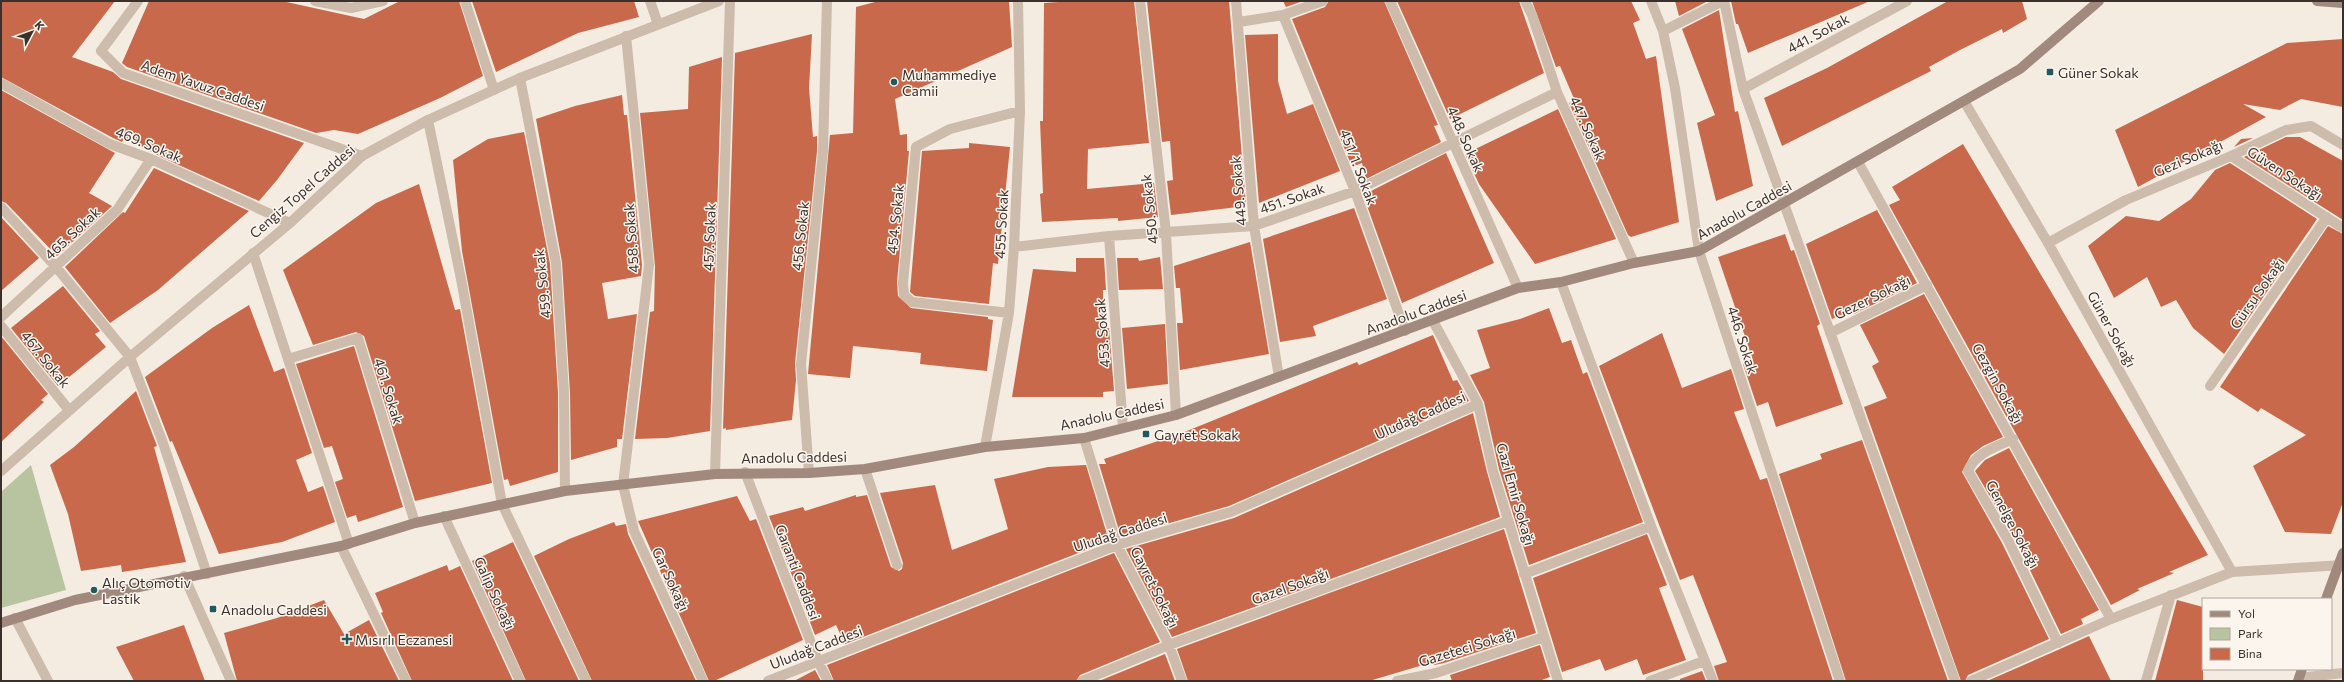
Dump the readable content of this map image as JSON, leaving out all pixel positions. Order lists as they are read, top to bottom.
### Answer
{
  "streets": {
    "main road": ["Anadolu Caddesi"],
    "street": [
      "441. Sokak",
      "Adem Yavuz Caddesi",
      "447. Sokak",
      "448. Sokak",
      "469. Sokak",
      "Gezi Sokağı",
      "451/1. Sokak",
      "Güven Sokağı",
      "Cengiz Topel Caddesi",
      "449. Sokak",
      "451. Sokak",
      "450. Sokak",
      "454. Sokak",
      "455. Sokak",
      "465. Sokak",
      "456. Sokak",
      "457. Sokak",
      "458. Sokak",
      "459. Sokak",
      "Gürsu Sokağı",
      "Gezer Sokağı",
      "Güner Sokağı",
      "453. Sokak",
      "446. Sokak",
      "467. Sokak",
      "Gezgin Sokağı",
      "461. Sokak",
      "Uludağ Caddesi",
      "Gazi Emir Sokağı",
      "Genelge Sokağı",
      "Garanti Caddesi",
      "Gar Sokağı",
      "Gazel Sokağı",
      "Gayret Sokağı",
      "Galip Sokağı",
      "Gazeteci Sokağı"
    ]
  },
  "crossings": [
    ["Adem Yavuz Caddesi", "Cengiz Topel Caddesi"],
    ["447. Sokak", "451. Sokak"],
    ["447. Sokak", "Anadolu Caddesi"],
    ["448. Sokak", "451. Sokak"],
    ["448. Sokak", "Anadolu Caddesi"],
    ["469. Sokak", "Cengiz Topel Caddesi"],
    ["469. Sokak", "465. Sokak"],
    ["Gezi Sokağı", "Güven Sokağı"],
    ["Gezi Sokağı", "Güner Sokağı"],
    ["451/1. Sokak", "451. Sokak"],
    ["451/1. Sokak", "Anadolu Caddesi"],
    ["Güven Sokağı", "Gürsu Sokağı"],
    ["Cengiz Topel Caddesi", "458. Sokak"],
    ["Cengiz Topel Caddesi", "459. Sokak"],
    ["Cengiz Topel Caddesi", "467. Sokak"],
    ["449. Sokak", "451. Sokak"],
    ["449. Sokak", "Anadolu Caddesi"],
    ["451. Sokak", "450. Sokak"],
    ["451. Sokak", "455. Sokak"],
    ["451. Sokak", "453. Sokak"],
    ["450. Sokak", "Anadolu Caddesi"],
    ["Anadolu Caddesi", "455. Sokak"],
    ["Anadolu Caddesi", "456. Sokak"],
    ["Anadolu Caddesi", "457. Sokak"],
    ["Anadolu Caddesi", "458. Sokak"],
    ["Anadolu Caddesi", "459. Sokak"],
    ["Anadolu Caddesi", "Güner Sokağı"],
    ["Anadolu Caddesi", "453. Sokak"],
    ["Anadolu Caddesi", "446. Sokak"],
    ["Anadolu Caddesi", "Gezgin Sokağı"],
    ["Anadolu Caddesi", "461. Sokak"],
    ["Anadolu Caddesi", "Gazi Emir Sokağı"],
    ["Anadolu Caddesi", "Garanti Caddesi"],
    ["Anadolu Caddesi", "Gar Sokağı"],
    ["Anadolu Caddesi", "Gayret Sokağı"],
    ["Anadolu Caddesi", "Galip Sokağı"],
    ["454. Sokak", "455. Sokak"],
    ["458. Sokak", "Gar Sokağı"],
    ["Gezer Sokağı", "Gezgin Sokağı"],
    ["Gezgin Sokağı", "Genelge Sokağı"],
    ["Uludağ Caddesi", "Gazi Emir Sokağı"],
    ["Uludağ Caddesi", "Garanti Caddesi"],
    ["Uludağ Caddesi", "Gayret Sokağı"],
    ["Gazi Emir Sokağı", "Gazel Sokağı"],
    ["Gazi Emir Sokağı", "Gazeteci Sokağı"],
    ["Gazel Sokağı", "Gayret Sokağı"]
  ],
  "places": {
    "transit": ["Güner Sokak", "Gayret Sokak", "Anadolu Caddesi"],
    "other": ["Muhammediye Camii", "Alıç Otomotiv Lastik"],
    "health": ["Mısırlı Eczanesi"]
  },
  "legend": ["Yol", "Park", "Bina"],
  "north": "top right"
}
